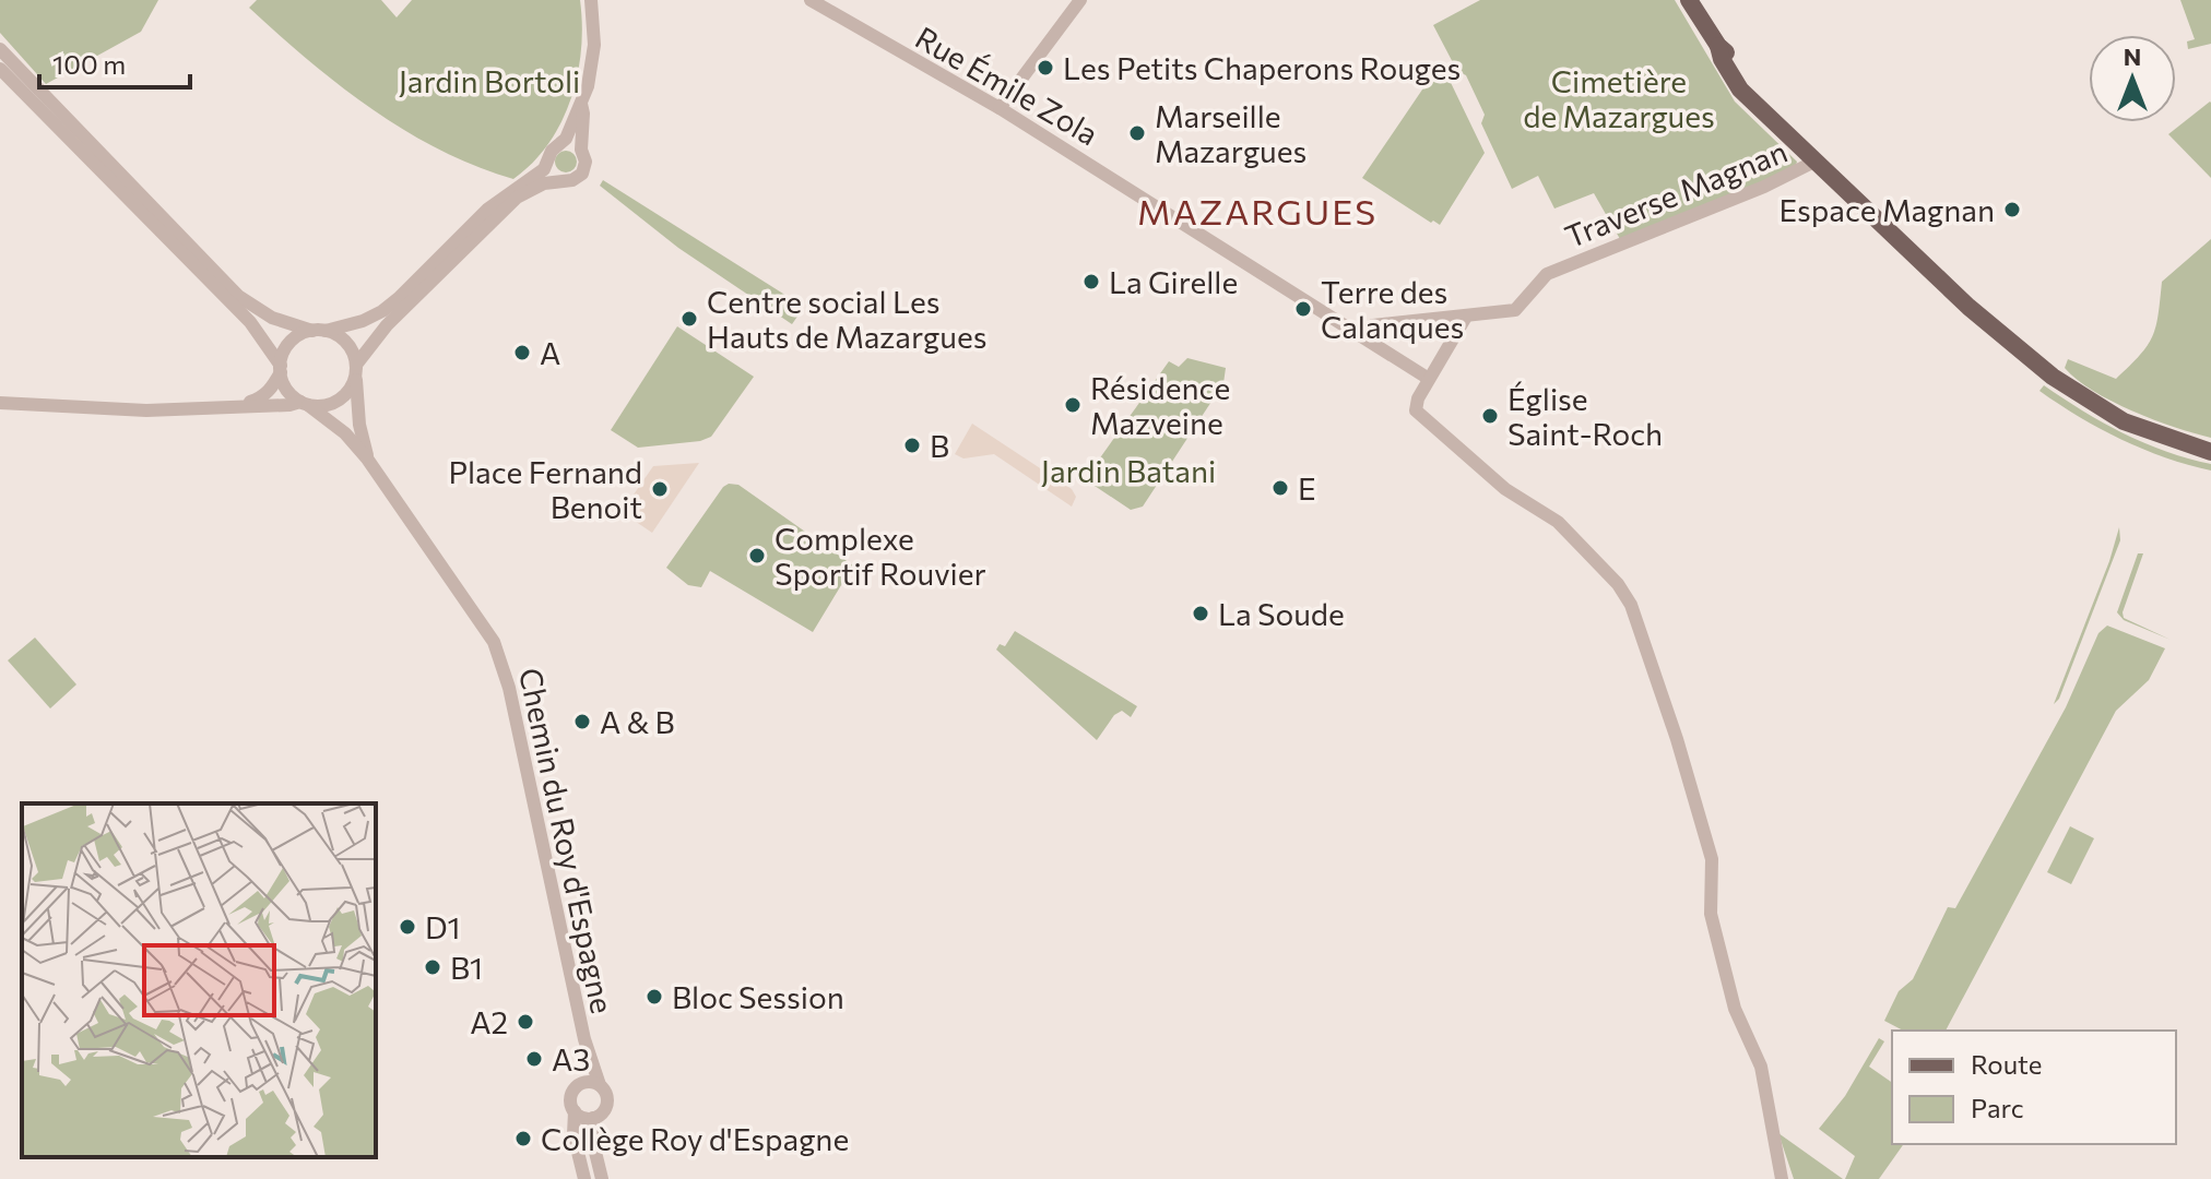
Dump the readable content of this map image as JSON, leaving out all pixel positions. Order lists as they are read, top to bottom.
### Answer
{
  "streets": {
    "street": ["Rue Émile Zola", "Traverse Magnan", "Chemin du Roy d'Espagne"]
  },
  "districts": ["MAZARGUES"],
  "parks": ["Jardin Bortoli", "Cimetière de Mazargues", "Jardin Batani"],
  "places": [
    "Les Petits Chaperons Rouges",
    "Marseille Mazargues",
    "Espace Magnan",
    "La Girelle",
    "Terre des Calanques",
    "Centre social Les Hauts de Mazargues",
    "A",
    "Résidence Mazveine",
    "Église Saint-Roch",
    "B",
    "E",
    "Place Fernand Benoit",
    "Complexe Sportif Rouvier",
    "La Soude",
    "A & B",
    "D1",
    "B1",
    "Bloc Session",
    "A2",
    "A3",
    "Collège Roy d'Espagne"
  ],
  "legend": ["Route", "Parc"],
  "scale_bar": "100 m",
  "north": "top"
}
